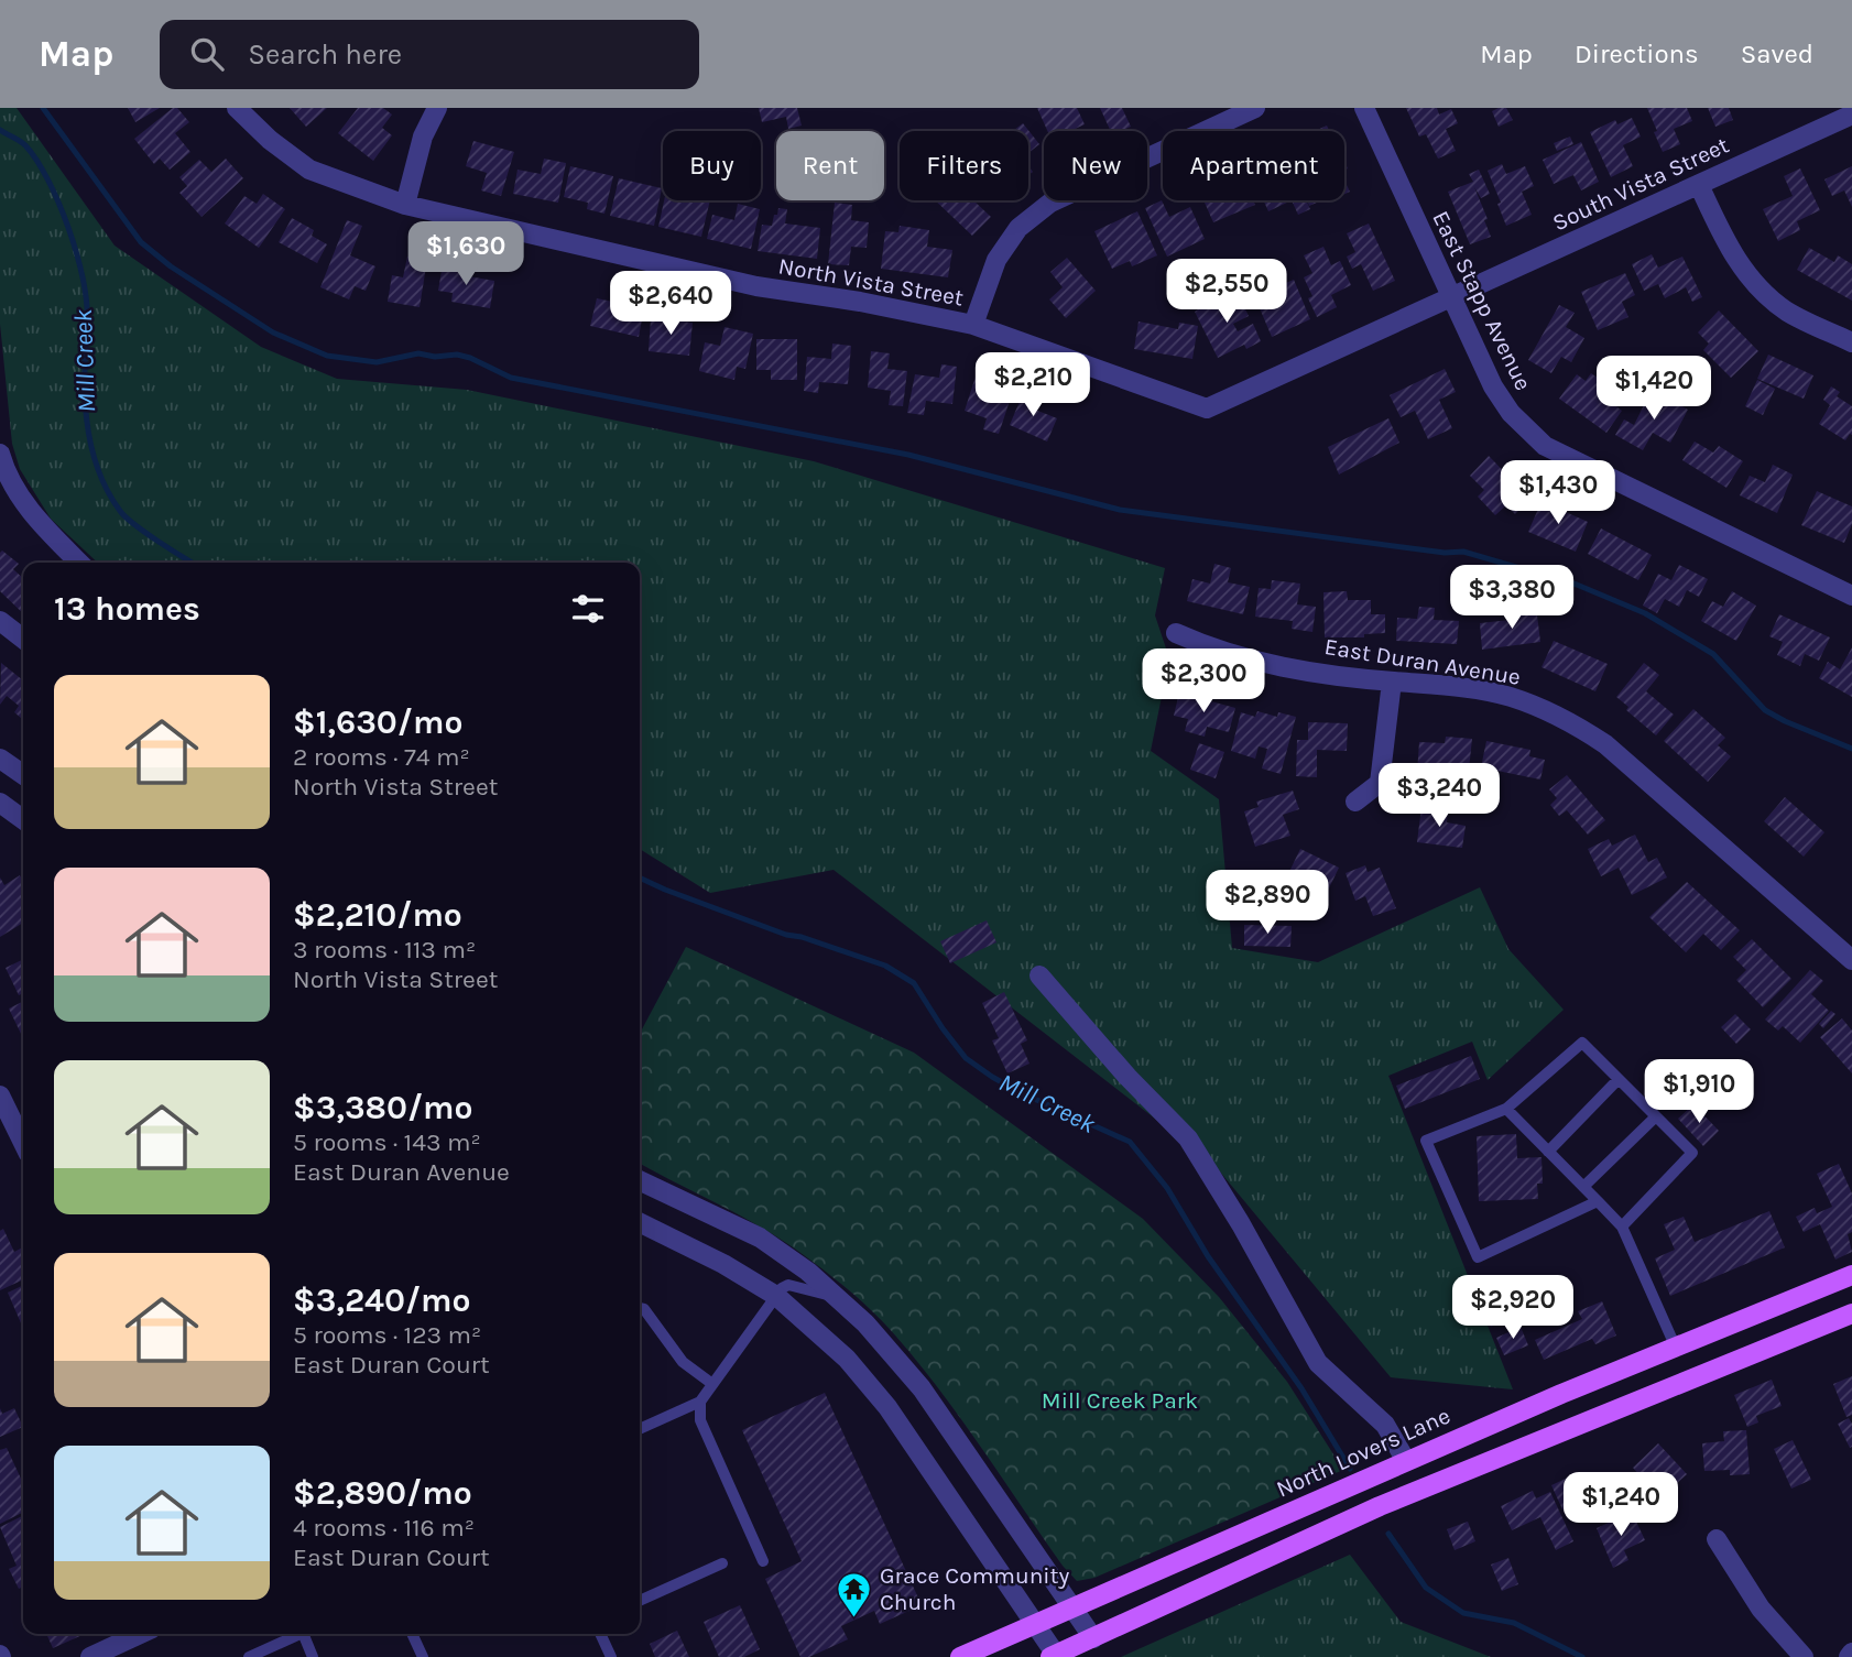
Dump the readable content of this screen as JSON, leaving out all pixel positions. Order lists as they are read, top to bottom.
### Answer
{
  "streets": {
    "main road": ["North Lovers Lane"],
    "street": [
      "South Vista Street",
      "North Vista Street",
      "East Stapp Avenue",
      "East Duran Avenue"
    ]
  },
  "crossings": [
    ["South Vista Street", "North Vista Street"],
    ["South Vista Street", "East Stapp Avenue"],
    ["North Vista Street", "East Stapp Avenue"]
  ],
  "water": ["Mill Creek"],
  "parks": ["Mill Creek Park"],
  "places": {
    "temple": ["Grace Community Church"]
  },
  "page": {
    "header": "Map",
    "search": "Search here",
    "nav": ["Map", "Directions", "Saved"],
    "chip": [
      "Buy",
      "Rent",
      "Filters",
      "New",
      "Apartment"
    ],
    "price": [
      "$1,630",
      "$2,550",
      "$2,640",
      "$2,210",
      "$1,420",
      "$1,430",
      "$3,380",
      "$2,300",
      "$3,240",
      "$2,890",
      "$1,910",
      "$2,920",
      "$1,240"
    ],
    "heading": "13 homes",
    "list": [
      {
        "name": "$1,630/mo",
        "note": "2 rooms · 74 m² · North Vista Street"
      },
      {
        "name": "$2,210/mo",
        "note": "3 rooms · 113 m² · North Vista Street"
      },
      {
        "name": "$3,380/mo",
        "note": "5 rooms · 143 m² · East Duran Avenue"
      },
      {
        "name": "$3,240/mo",
        "note": "5 rooms · 123 m² · East Duran Court"
      },
      {
        "name": "$2,890/mo",
        "note": "4 rooms · 116 m² · East Duran Court"
      }
    ]
  }
}
